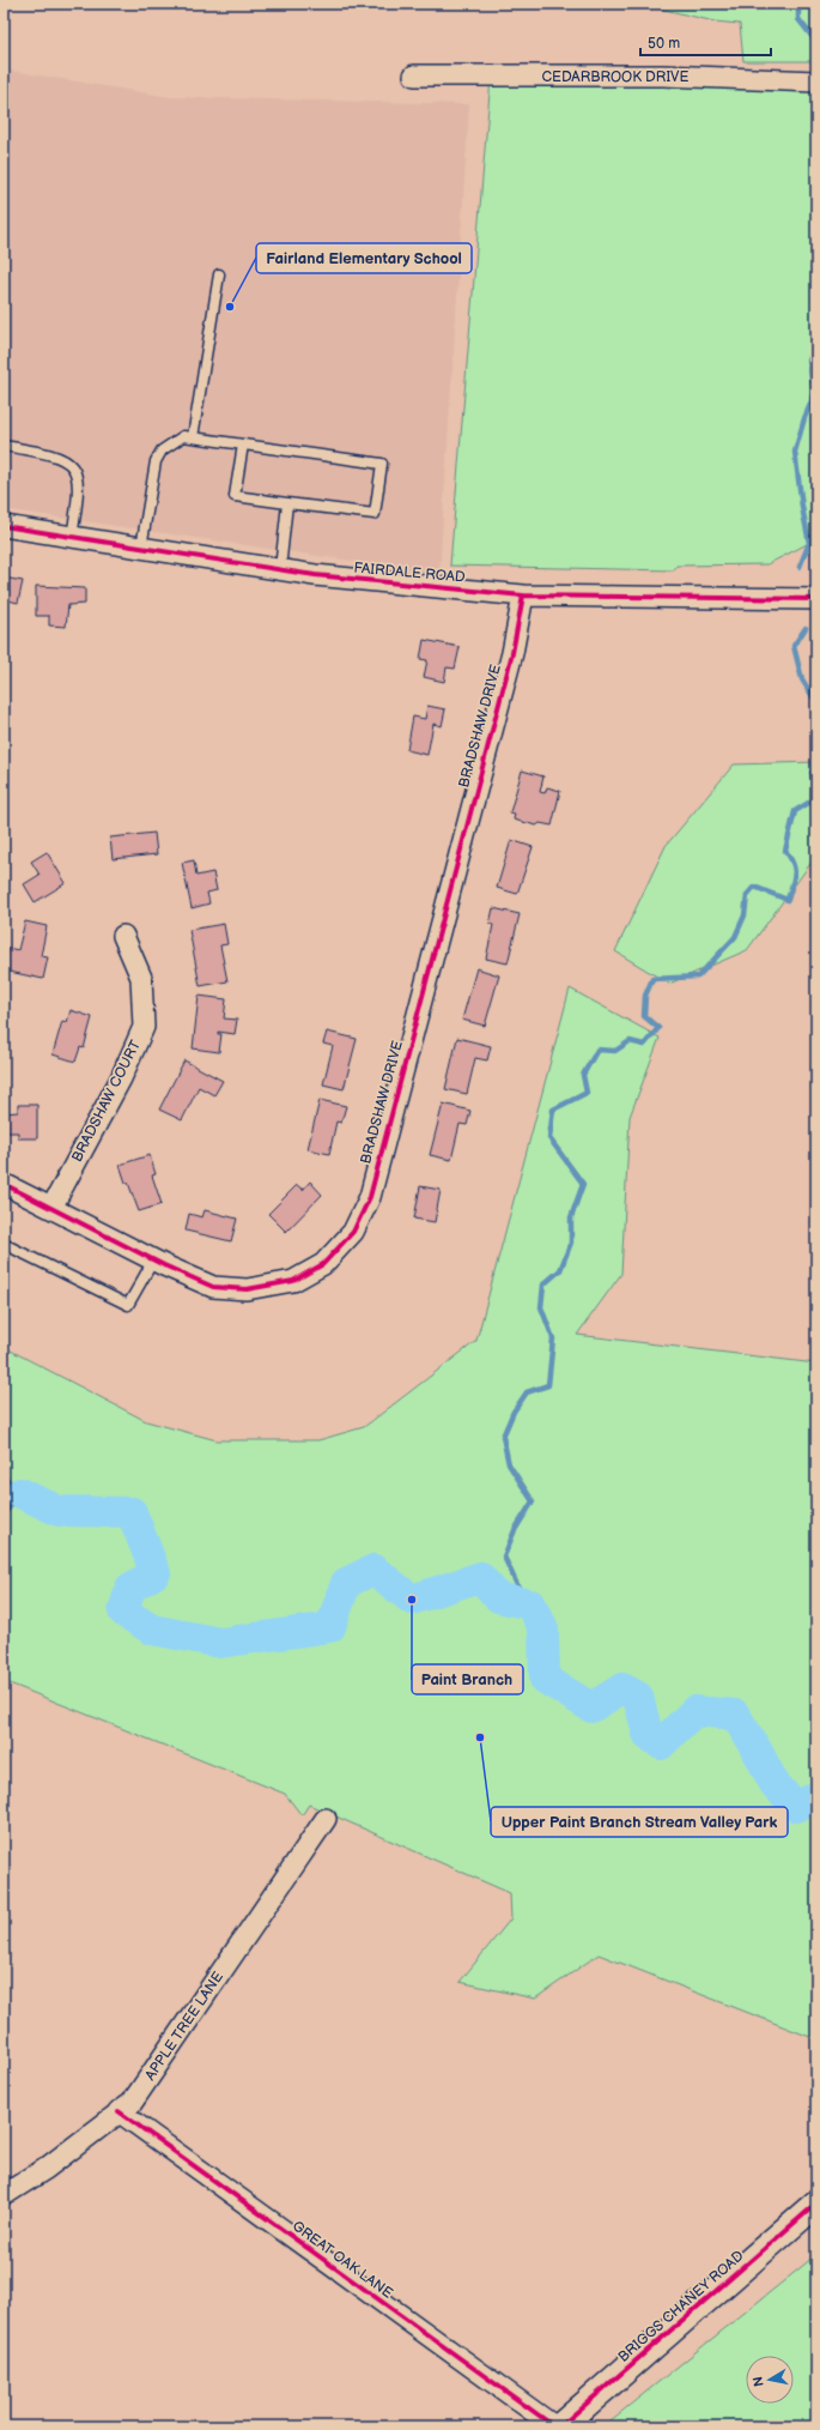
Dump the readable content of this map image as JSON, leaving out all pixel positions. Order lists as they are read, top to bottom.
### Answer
{
  "streets": {
    "main road": ["BRIGGS CHANEY ROAD"],
    "street": [
      "CEDARBROOK DRIVE",
      "FAIRDALE ROAD",
      "BRADSHAW DRIVE",
      "BRADSHAW COURT",
      "APPLE TREE LANE",
      "GREAT OAK LANE"
    ]
  },
  "crossings": [
    ["FAIRDALE ROAD", "BRADSHAW DRIVE"],
    ["BRADSHAW DRIVE", "BRADSHAW COURT"],
    ["APPLE TREE LANE", "GREAT OAK LANE"]
  ],
  "places": ["Fairland Elementary School", "Paint Branch", "Upper Paint Branch Stream Valley Park"],
  "scale_bar": "50 m",
  "north": "left"
}
